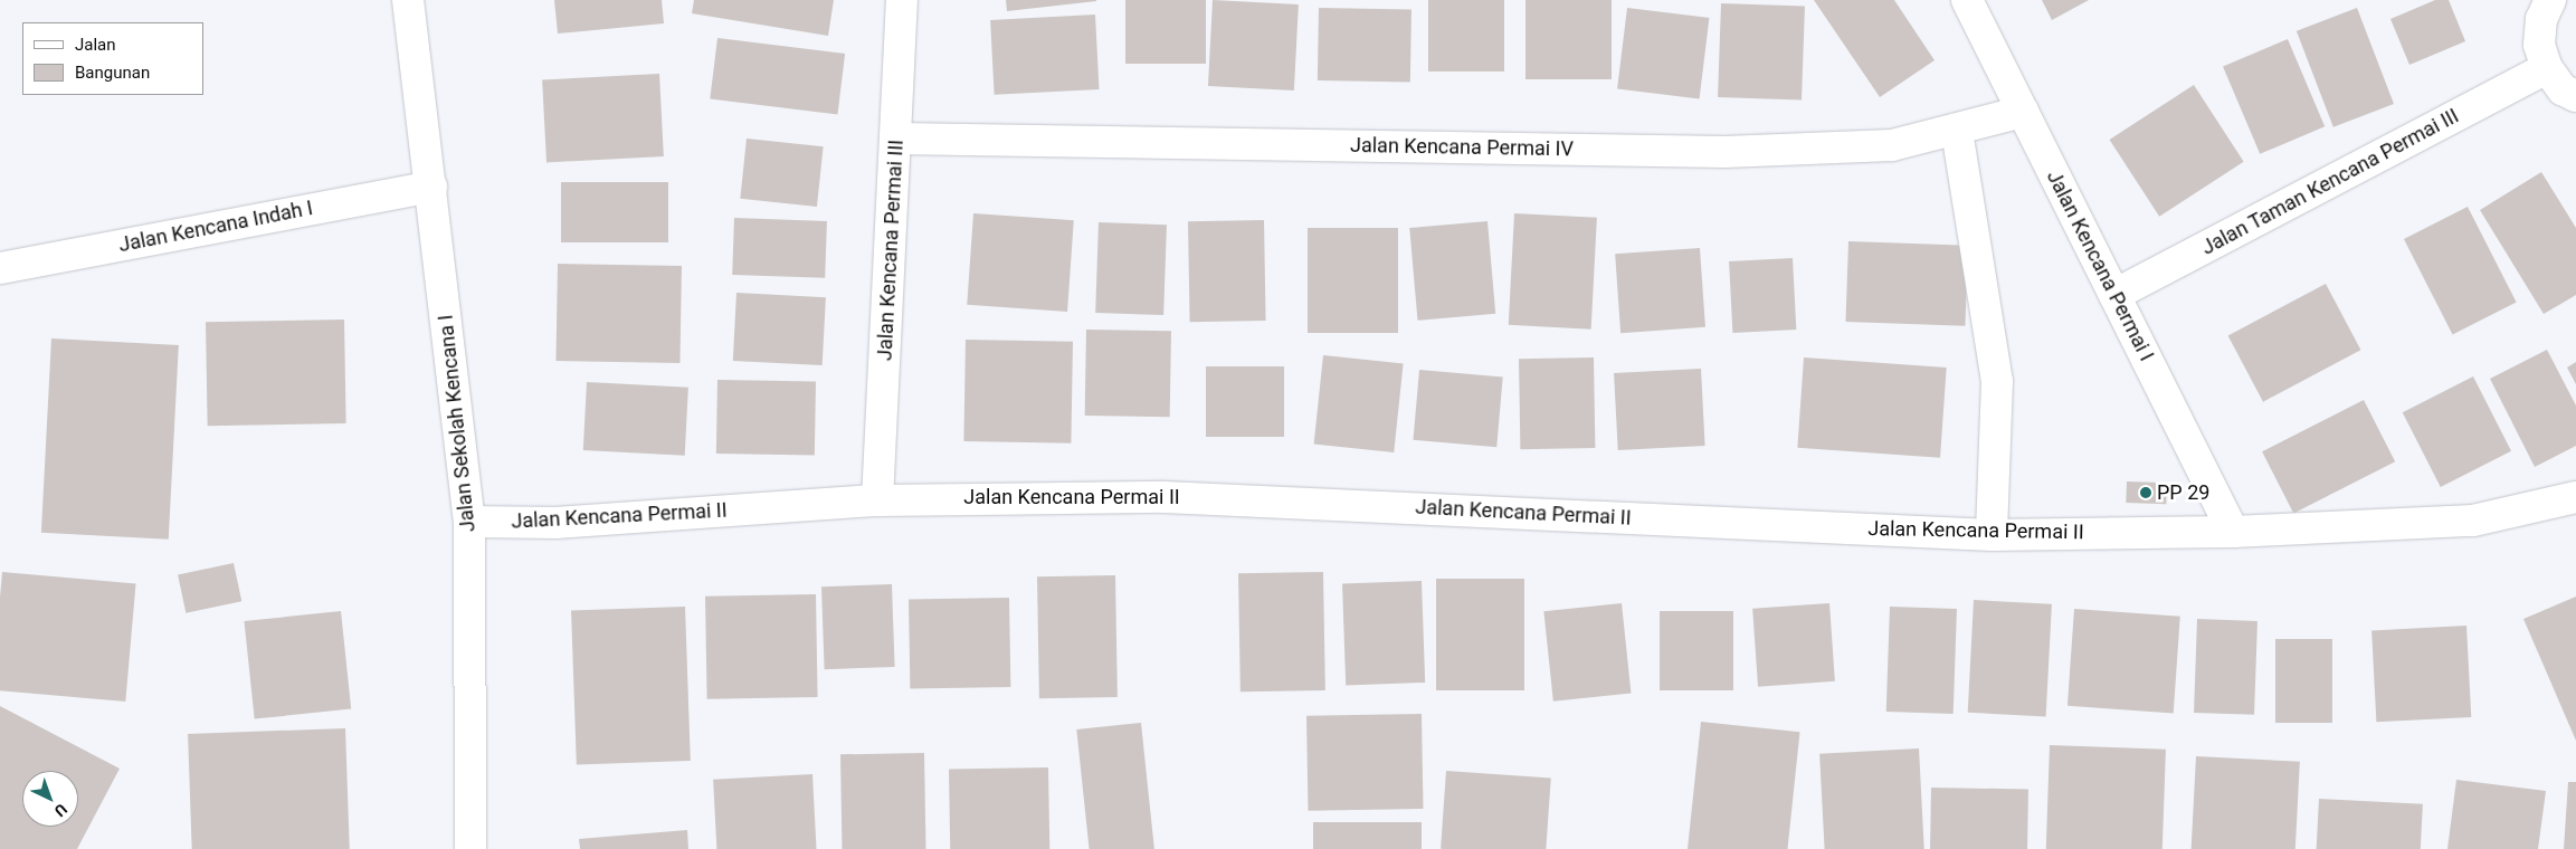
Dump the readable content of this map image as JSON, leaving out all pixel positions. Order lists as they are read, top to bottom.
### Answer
{
  "streets": {
    "street": [
      "Jalan Kencana Permai IV",
      "Jalan Taman Kencana Permai III",
      "Jalan Kencana Indah I",
      "Jalan Kencana Permai III",
      "Jalan Kencana Permai I",
      "Jalan Sekolah Kencana I",
      "Jalan Kencana Permai II"
    ]
  },
  "crossings": [
    ["Jalan Kencana Permai IV", "Jalan Kencana Permai III"],
    ["Jalan Kencana Permai IV", "Jalan Kencana Permai I"],
    ["Jalan Taman Kencana Permai III", "Jalan Kencana Permai I"],
    ["Jalan Kencana Indah I", "Jalan Sekolah Kencana I"],
    ["Jalan Kencana Permai III", "Jalan Kencana Permai II"],
    ["Jalan Kencana Permai I", "Jalan Kencana Permai II"],
    ["Jalan Sekolah Kencana I", "Jalan Kencana Permai II"]
  ],
  "places": ["PP 29"],
  "legend": ["Jalan", "Bangunan"],
  "north": "bottom right"
}
